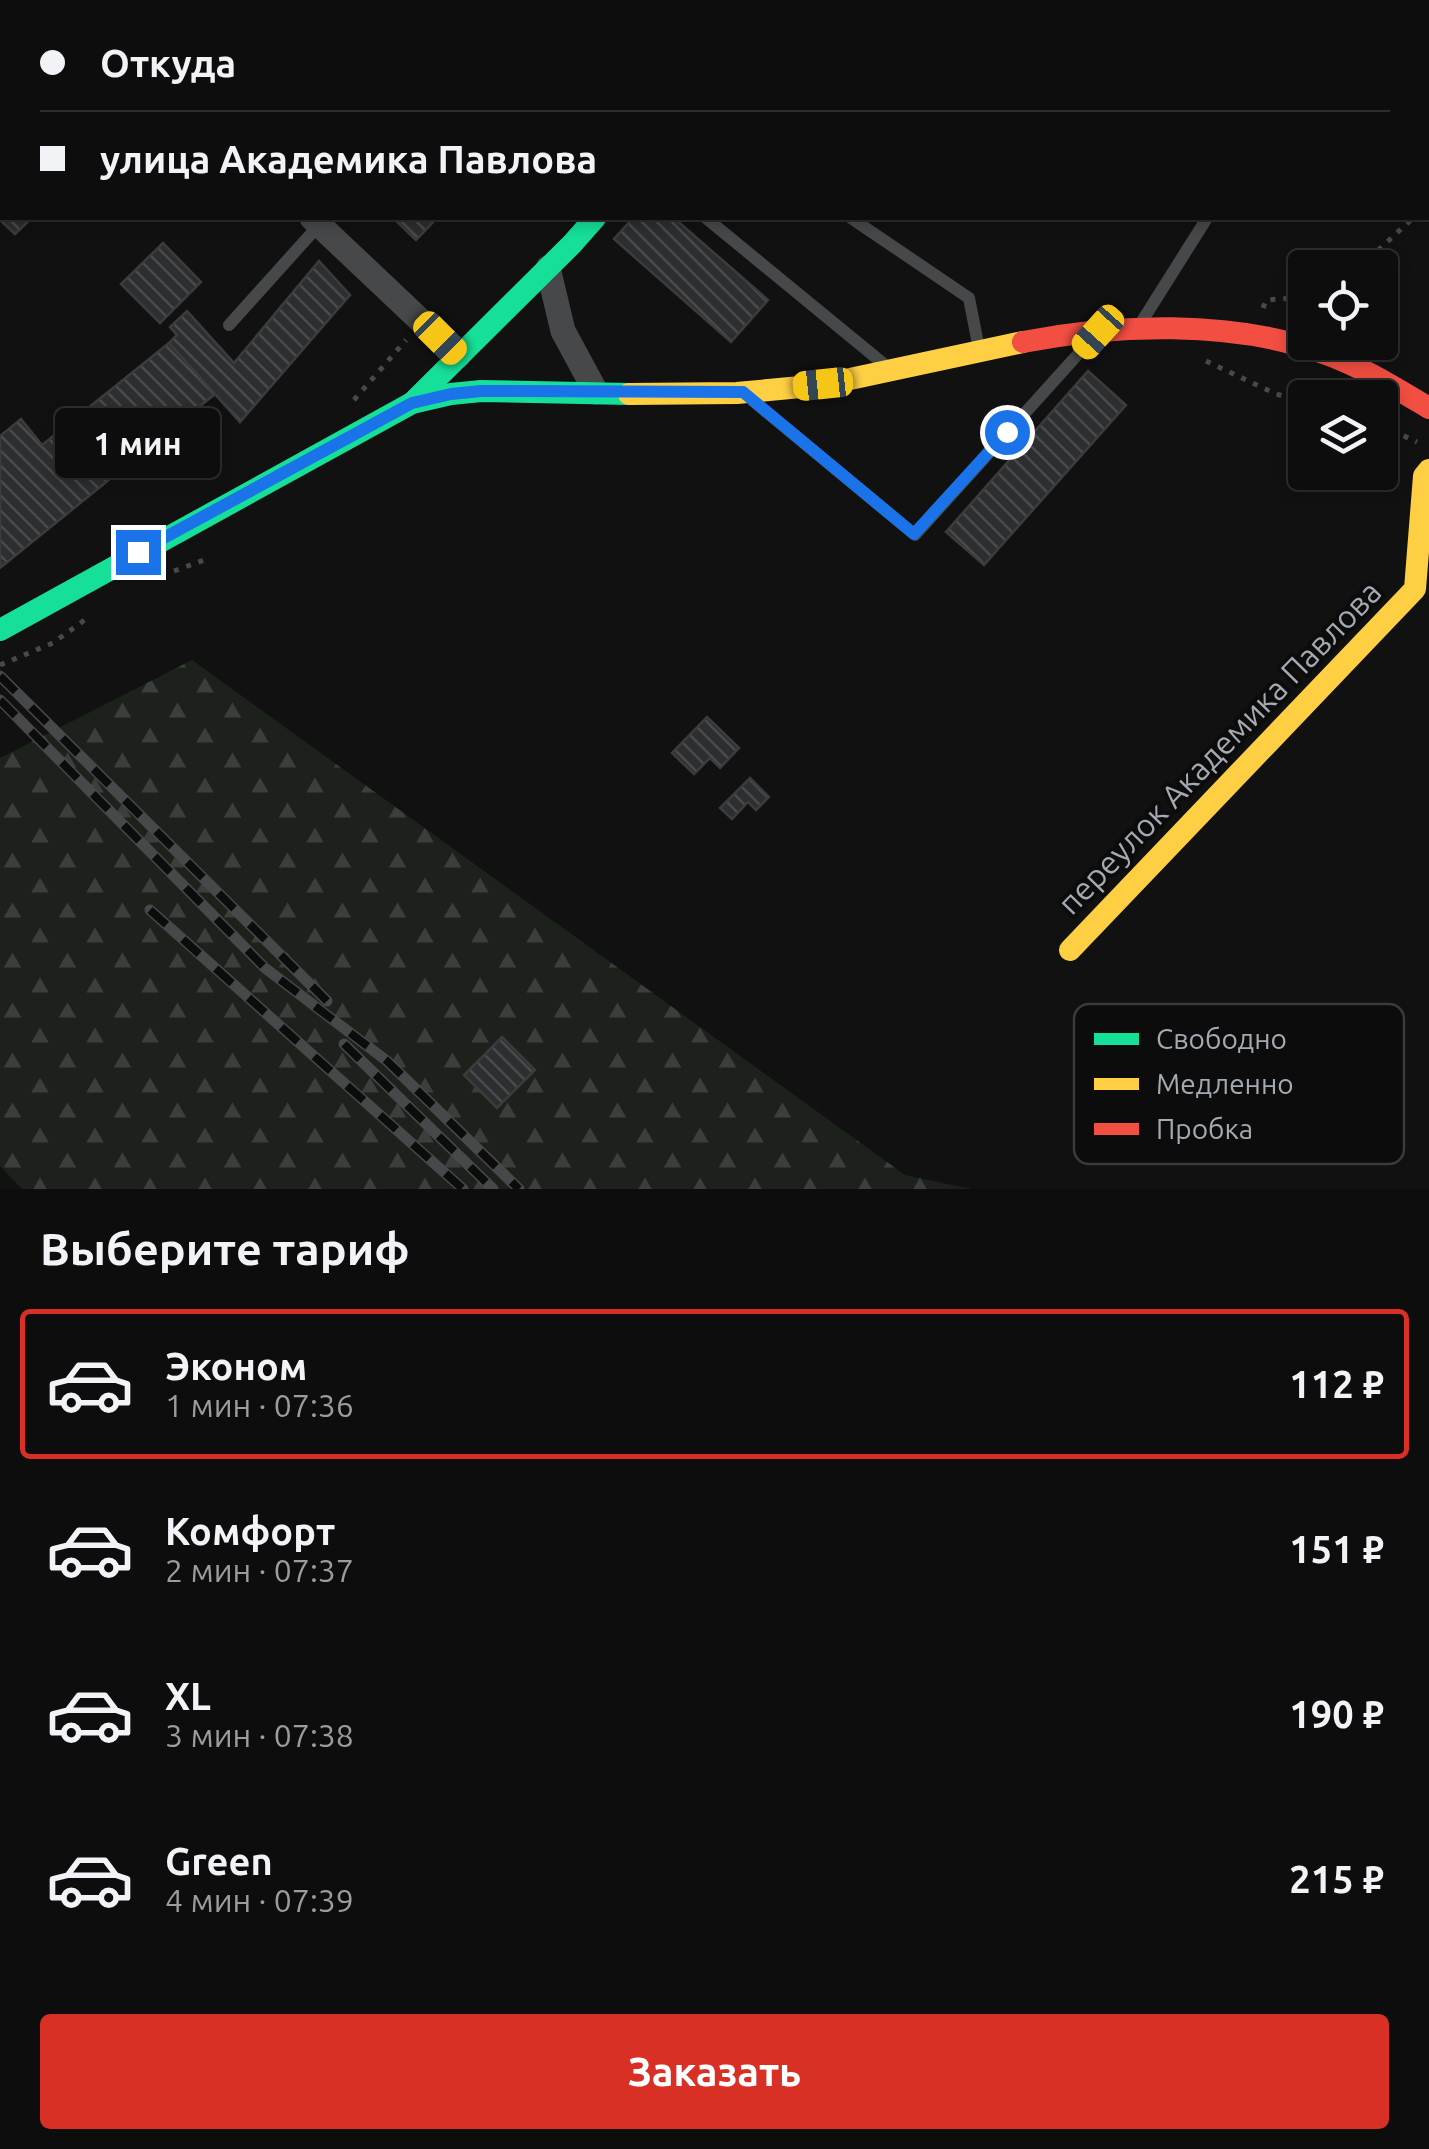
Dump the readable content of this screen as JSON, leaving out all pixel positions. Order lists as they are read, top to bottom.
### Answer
{
  "streets": {
    "street": ["переулок Академика Павлова"]
  },
  "legend": ["Свободно", "Медленно", "Пробка"],
  "page": {
    "banner": ["Откуда", "улица Академика Павлова"],
    "bubble": "1 мин",
    "heading": "Выберите тариф",
    "list": [
      {
        "name": "Эконом",
        "note": "1 мин · 07:36",
        "value": "112 ₽"
      },
      {
        "name": "Комфорт",
        "note": "2 мин · 07:37",
        "value": "151 ₽"
      },
      {
        "name": "XL",
        "note": "3 мин · 07:38",
        "value": "190 ₽"
      },
      {
        "name": "Green",
        "note": "4 мин · 07:39",
        "value": "215 ₽"
      }
    ],
    "buttons": "Заказать"
  }
}
